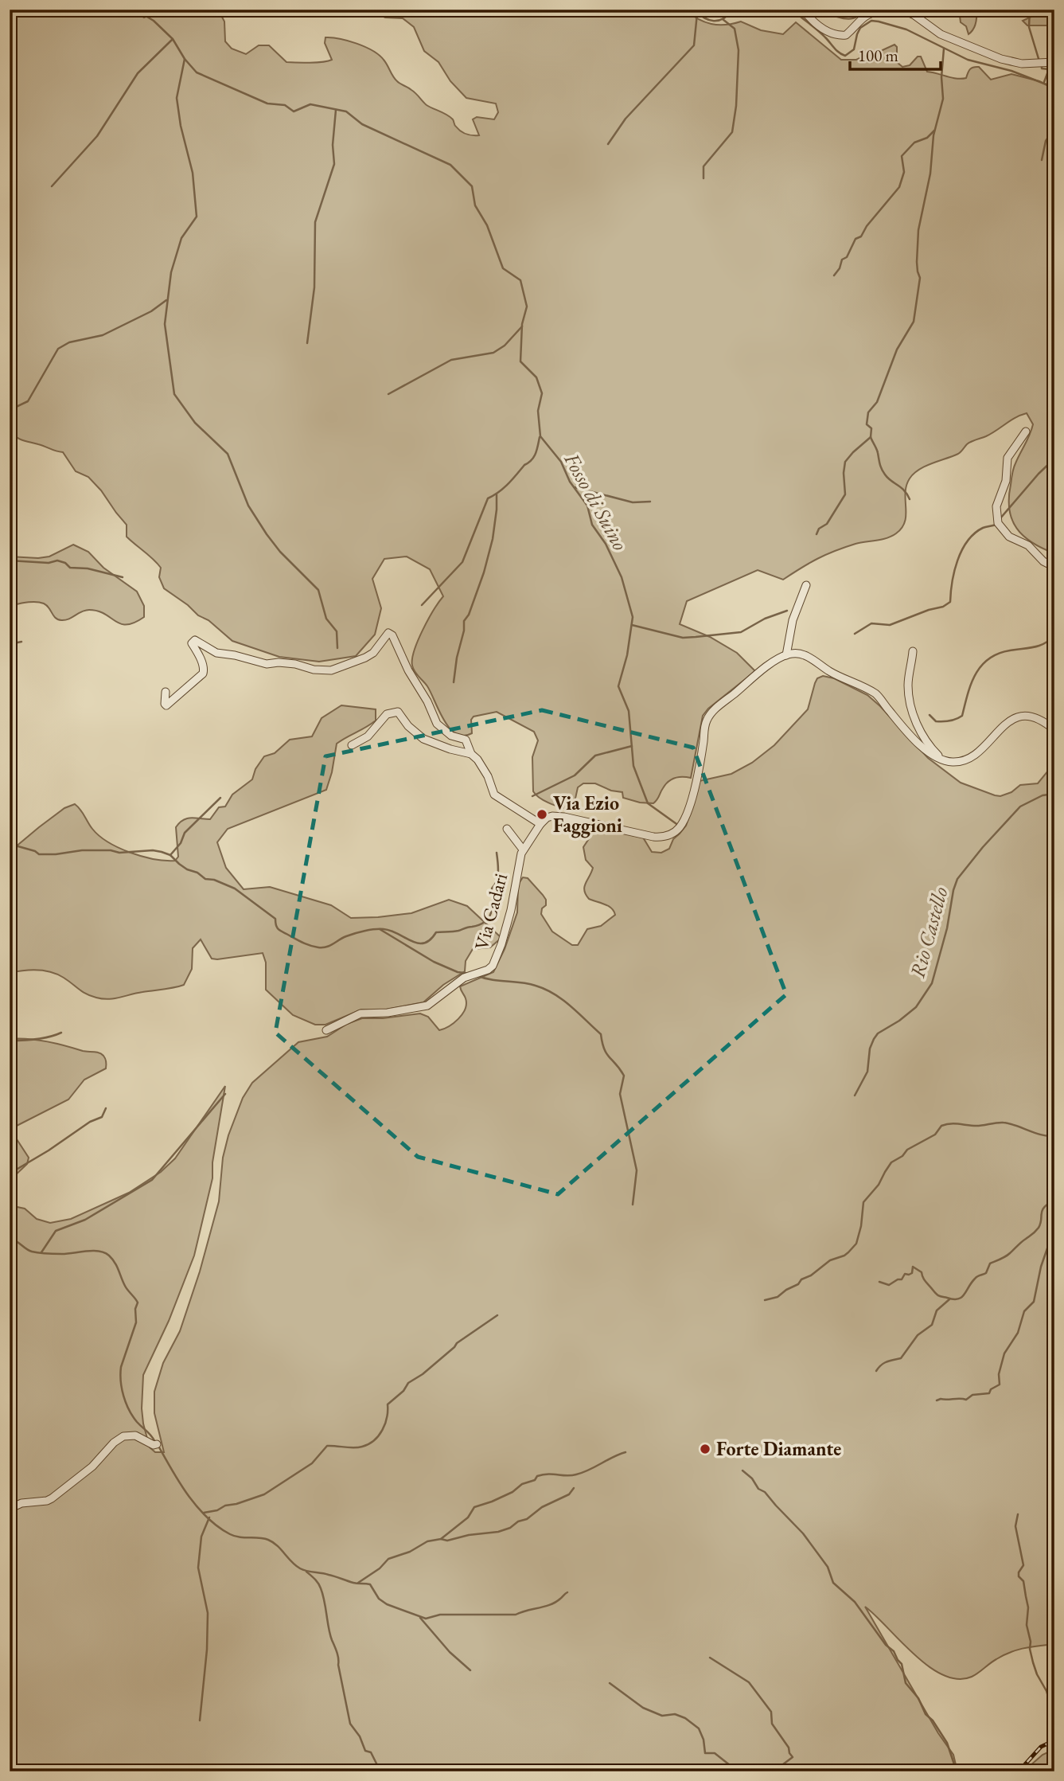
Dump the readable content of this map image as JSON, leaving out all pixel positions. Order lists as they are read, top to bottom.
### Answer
{
  "streets": {
    "street": ["Via Cadari"]
  },
  "water": ["Fosso di Suino", "Rio Castello"],
  "places": ["Via Ezio Faggioni", "Forte Diamante"],
  "scale_bar": "100 m"
}
